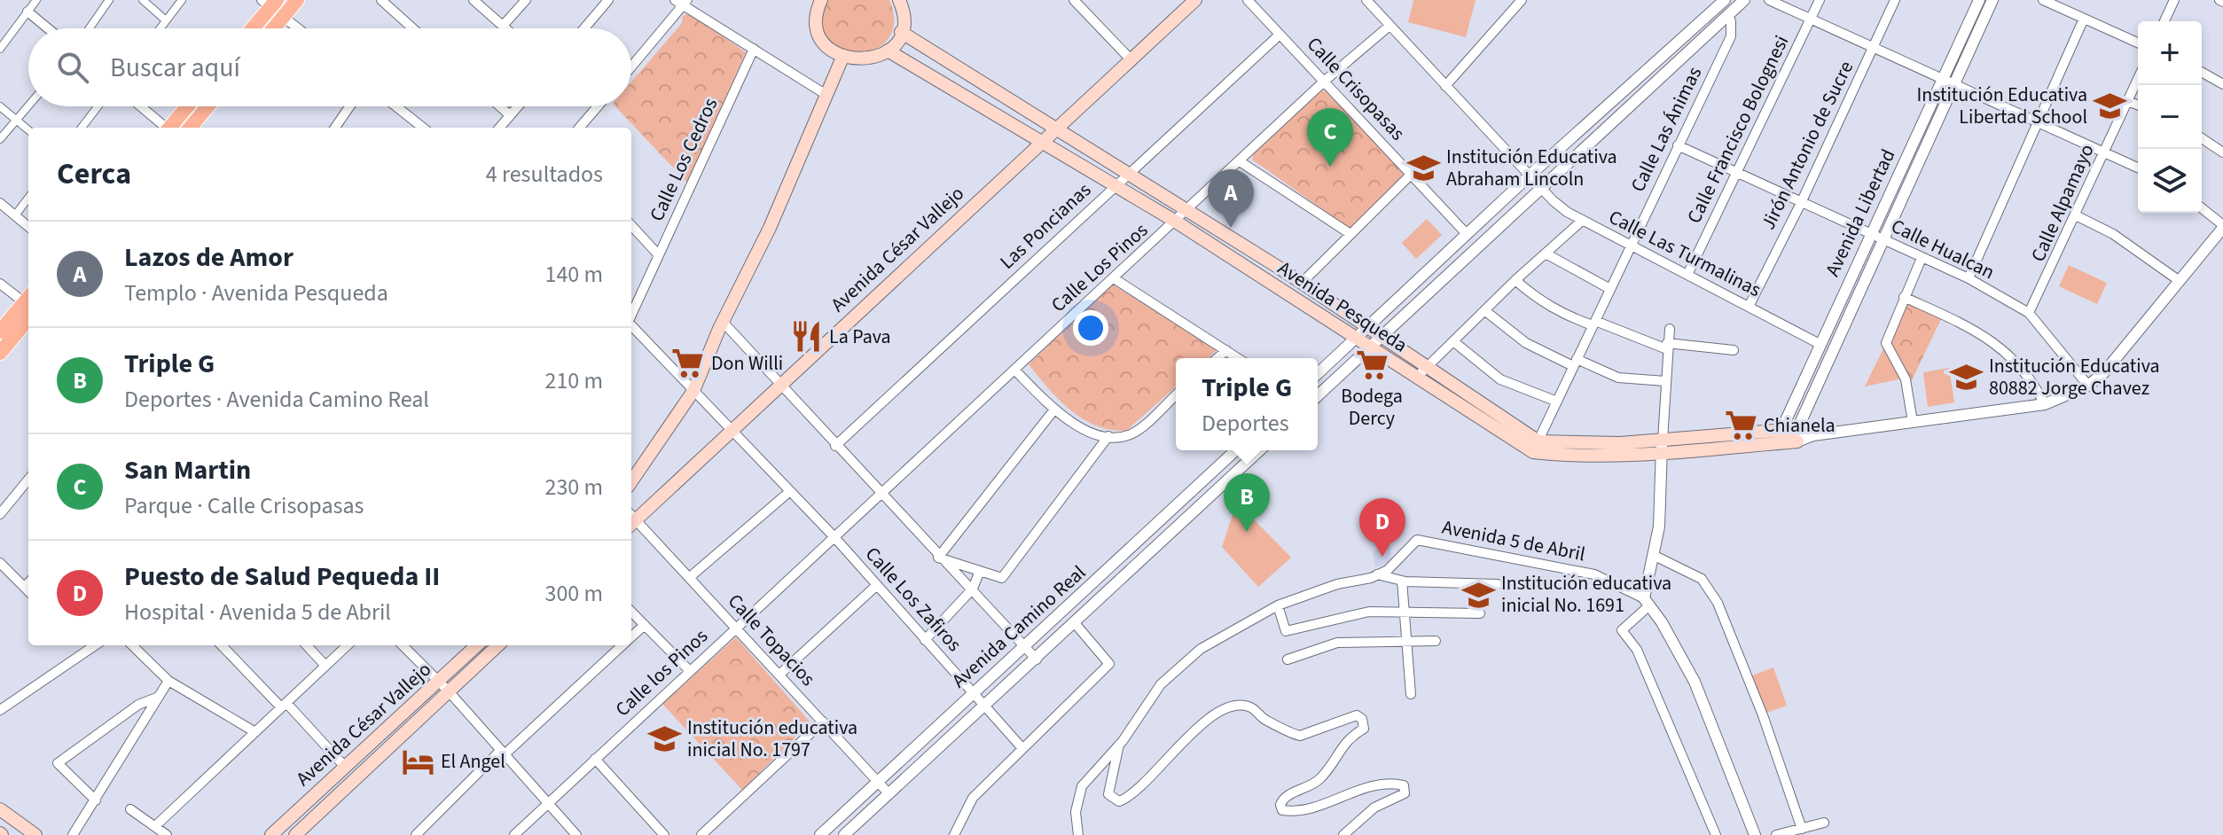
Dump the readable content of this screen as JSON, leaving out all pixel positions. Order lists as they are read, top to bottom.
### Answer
{
  "streets": {
    "main road": ["Avenida César Vallejo", "Avenida Pesqueda"],
    "street": [
      "Calle Crisopasas",
      "Calle Las Ánimas",
      "Calle Francisco Bolognesi",
      "Jirón Antonio de Sucre",
      "Calle Los Cedros",
      "Calle Alpamayo",
      "Avenida Libertad",
      "Las Poncianas",
      "Calle Hualcan",
      "Calle Las Turmalinas",
      "Calle Los Pinos",
      "Avenida 5 de Abril",
      "Calle Los Zafiros",
      "Avenida Camino Real",
      "Calle Topacios",
      "Calle los Pinos"
    ]
  },
  "crossings": [
    ["Calle Crisopasas", "Las Poncianas"],
    ["Calle Crisopasas", "Calle Los Pinos"],
    ["Calle Las Ánimas", "Calle Hualcan"],
    ["Calle Las Ánimas", "Calle Las Turmalinas"],
    ["Calle Las Ánimas", "Avenida Pesqueda"],
    ["Calle Francisco Bolognesi", "Calle Hualcan"],
    ["Calle Francisco Bolognesi", "Calle Las Turmalinas"],
    ["Jirón Antonio de Sucre", "Calle Hualcan"],
    ["Jirón Antonio de Sucre", "Calle Las Turmalinas"],
    ["Calle Alpamayo", "Calle Hualcan"],
    ["Avenida Libertad", "Calle Hualcan"],
    ["Avenida Libertad", "Calle Las Turmalinas"],
    ["Avenida Libertad", "Avenida Pesqueda"],
    ["Las Poncianas", "Avenida Pesqueda"],
    ["Avenida César Vallejo", "Avenida Pesqueda"],
    ["Calle Hualcan", "Avenida Pesqueda"],
    ["Calle Las Turmalinas", "Calle Los Pinos"],
    ["Calle Los Pinos", "Avenida Pesqueda"],
    ["Calle Los Pinos", "Calle Los Zafiros"],
    ["Calle Los Pinos", "Calle los Pinos"],
    ["Calle Los Zafiros", "Avenida Camino Real"],
    ["Calle Los Zafiros", "Calle los Pinos"],
    ["Avenida Camino Real", "Calle Topacios"],
    ["Calle Topacios", "Calle los Pinos"]
  ],
  "places": {
    "school or university": [
      "Institución Educativa Libertad School",
      "Institución Educativa Abraham Lincoln",
      "Institución Educativa 80882 Jorge Chavez",
      "Institución educativa inicial No. 1691",
      "Institución educativa inicial No. 1797"
    ],
    "restaurant": ["La Pava"],
    "supermarket": ["Don Willi", "Bodega Dercy", "Chianela"],
    "hotel": ["El Angel"]
  },
  "page": {
    "map_buttons": ["+", "−"],
    "search": "Buscar aquí",
    "pins": [
      "C",
      "A",
      "B",
      "D"
    ],
    "heading": ["Cerca", "4 resultados"],
    "list": [
      {
        "mark": "A",
        "name": "Lazos de Amor",
        "note": "Templo · Avenida Pesqueda",
        "value": "140 m"
      },
      {
        "mark": "B",
        "name": "Triple G",
        "note": "Deportes · Avenida Camino Real",
        "value": "210 m"
      },
      {
        "mark": "C",
        "name": "San Martin",
        "note": "Parque · Calle Crisopasas",
        "value": "230 m"
      },
      {
        "mark": "D",
        "name": "Puesto de Salud Pequeda II",
        "note": "Hospital · Avenida 5 de Abril",
        "value": "300 m"
      }
    ],
    "popup": ["Triple G", "Deportes"]
  }
}
